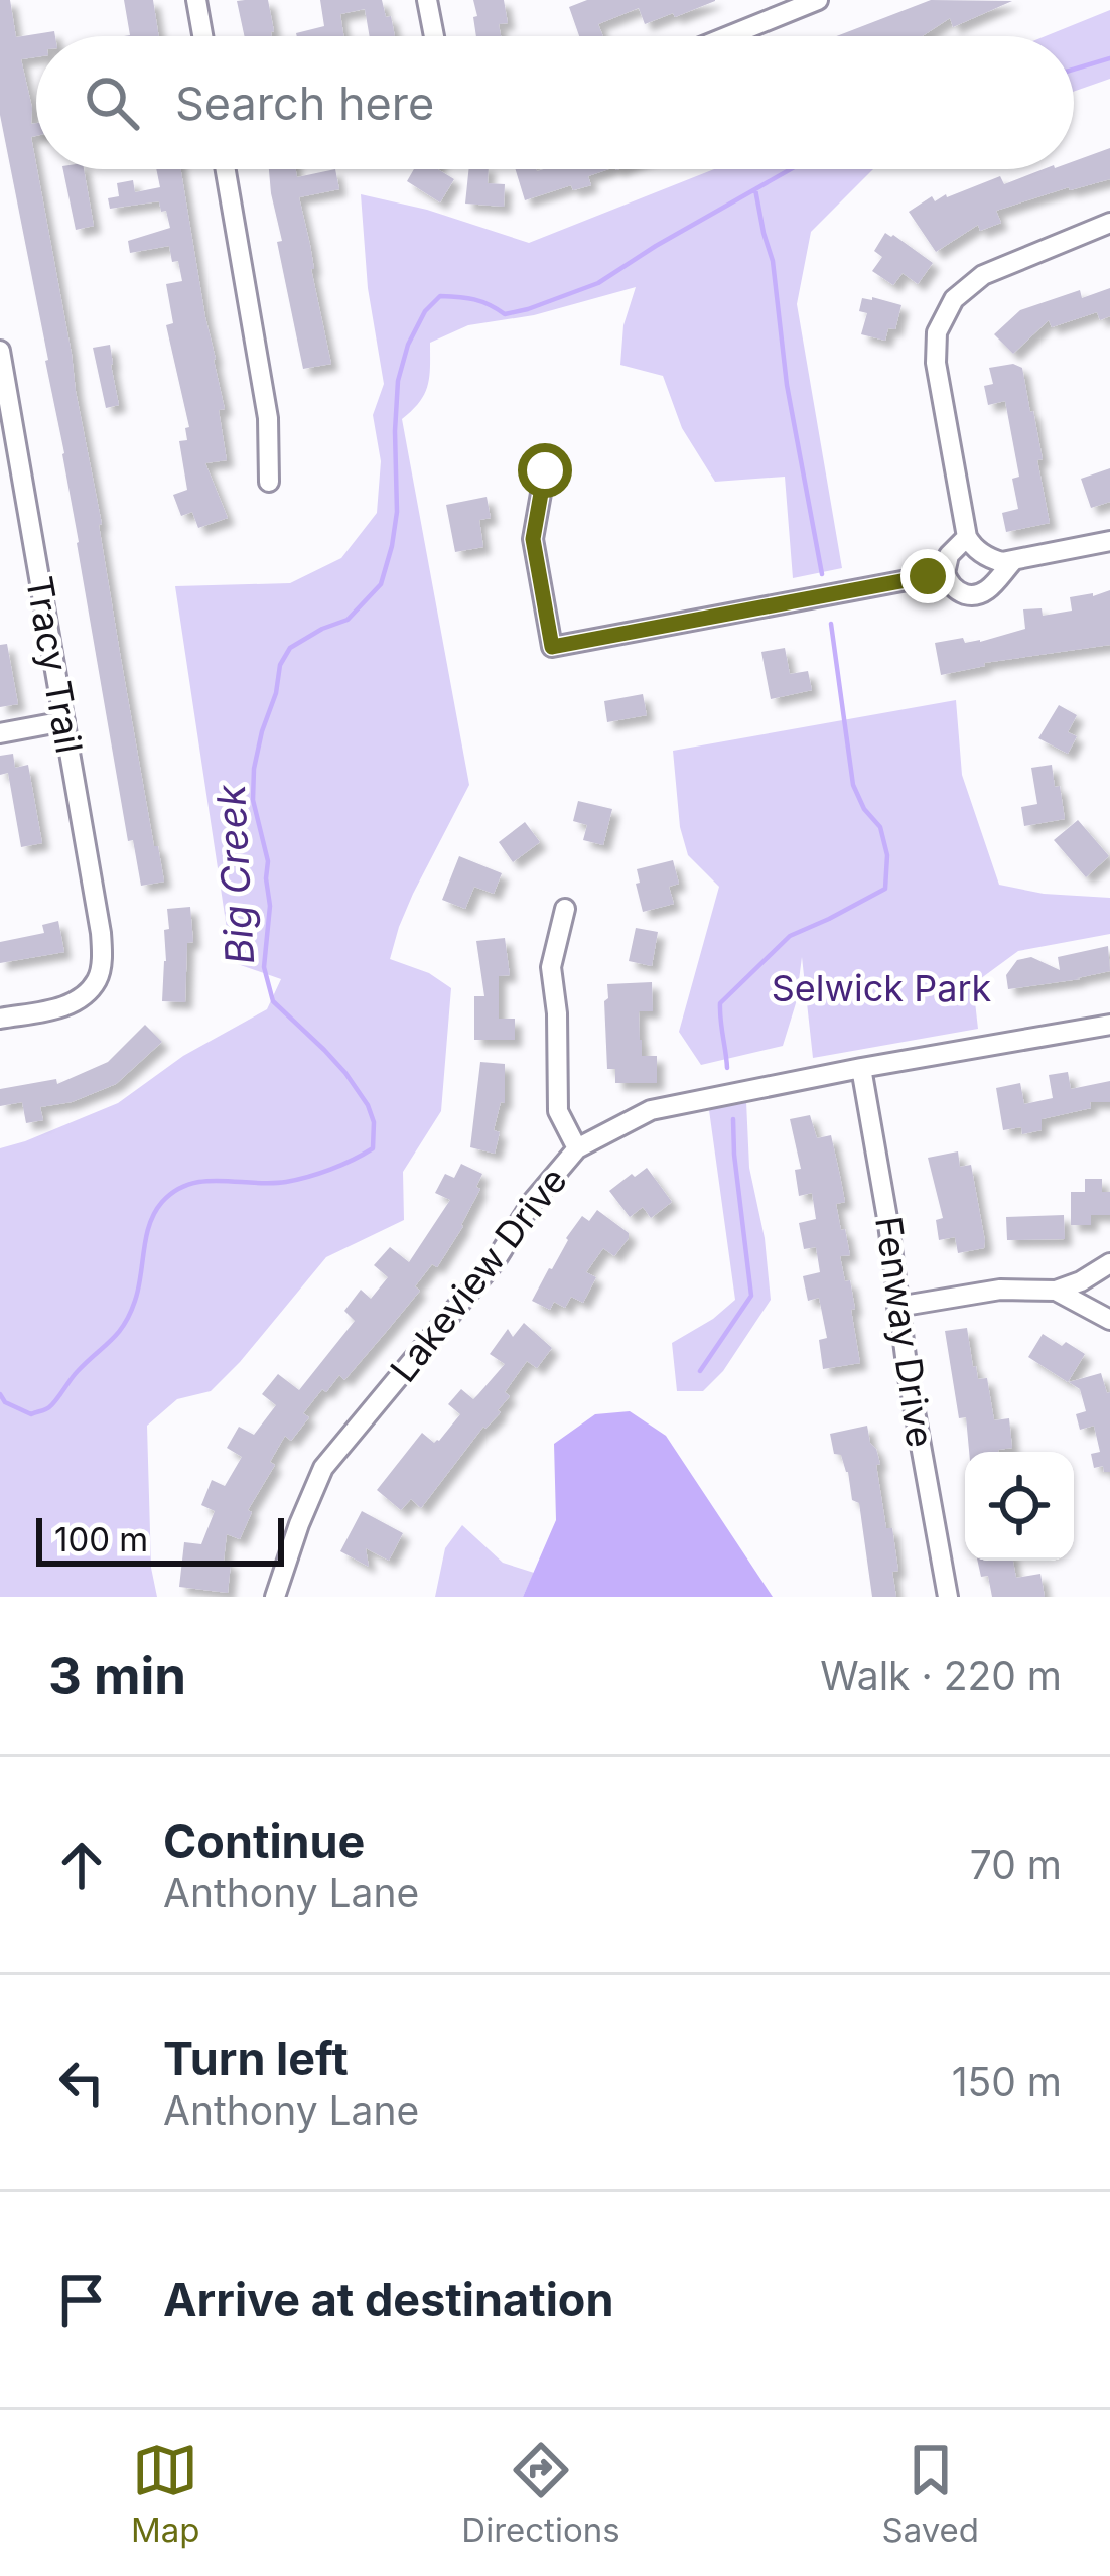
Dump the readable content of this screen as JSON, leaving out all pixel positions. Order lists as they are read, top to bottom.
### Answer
{
  "streets": {
    "street": ["Tracy Trail", "Lakeview Drive", "Fenway Drive"]
  },
  "crossings": [
    ["Lakeview Drive", "Fenway Drive"]
  ],
  "water": ["Big Creek"],
  "parks": ["Selwick Park"],
  "scale_bar": "100 m",
  "page": {
    "search": "Search here",
    "scale": "100 m",
    "heading": ["3 min", "Walk · 220 m"],
    "list": [
      ["Continue", "Anthony Lane", "70 m"],
      ["Turn left", "Anthony Lane", "150 m"],
      "Arrive at destination"
    ],
    "nav": ["Map", "Directions", "Saved"]
  }
}
